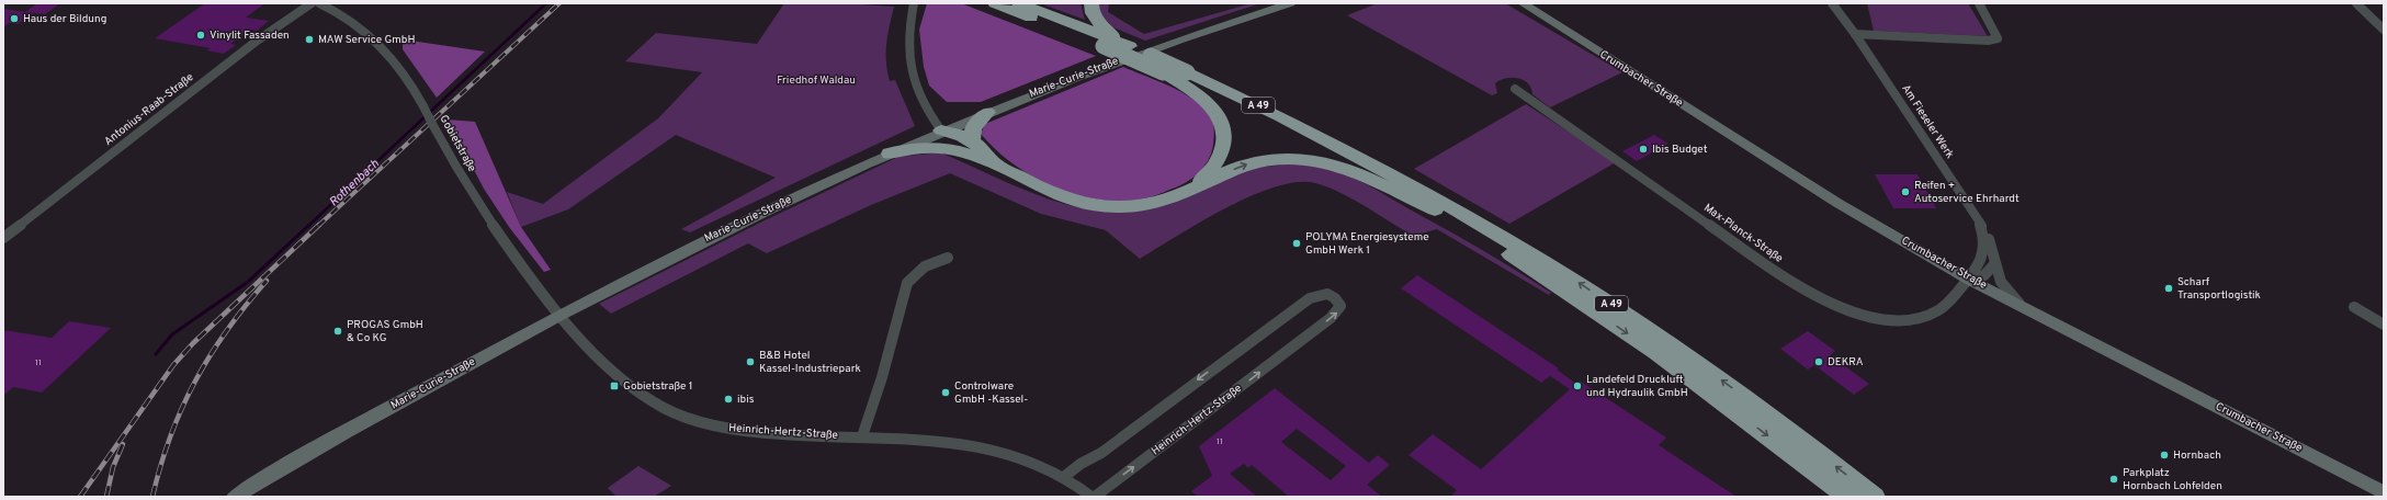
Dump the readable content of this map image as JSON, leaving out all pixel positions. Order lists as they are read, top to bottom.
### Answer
{
  "streets": {
    "highway": ["A 49"],
    "main road": ["Marie-Curie-Straße", "Crumbacher Straße"],
    "street": [
      "Antonius-Raab-Straße",
      "Am Fieseler Werk",
      "Gobietstraße",
      "Max-Planck-Straße",
      "Heinrich-Hertz-Straße"
    ]
  },
  "crossings": [
    ["Marie-Curie-Straße", "Gobietstraße"],
    ["Marie-Curie-Straße", "Heinrich-Hertz-Straße"],
    ["Crumbacher Straße", "Am Fieseler Werk"],
    ["Crumbacher Straße", "Max-Planck-Straße"],
    ["Am Fieseler Werk", "Max-Planck-Straße"],
    ["Gobietstraße", "Heinrich-Hertz-Straße"]
  ],
  "water": ["Rothenbach"],
  "parks": ["Friedhof Waldau"],
  "places": {
    "other": [
      "Haus der Bildung",
      "Vinylit Fassaden",
      "MAW Service GmbH",
      "Ibis Budget",
      "Reifen + Autoservice Ehrhardt",
      "POLYMA Energiesysteme GmbH Werk 1",
      "Scharf Transportlogistik",
      "PROGAS GmbH & Co KG",
      "B&B Hotel Kassel-Industriepark",
      "DEKRA",
      "Landefeld Druckluft und Hydraulik GmbH",
      "Controlware GmbH -Kassel-",
      "ibis",
      "Hornbach",
      "Parkplatz Hornbach Lohfelden"
    ],
    "transit": ["Gobietstraße 1"]
  },
  "house_numbers": ["11", "11"]
}
